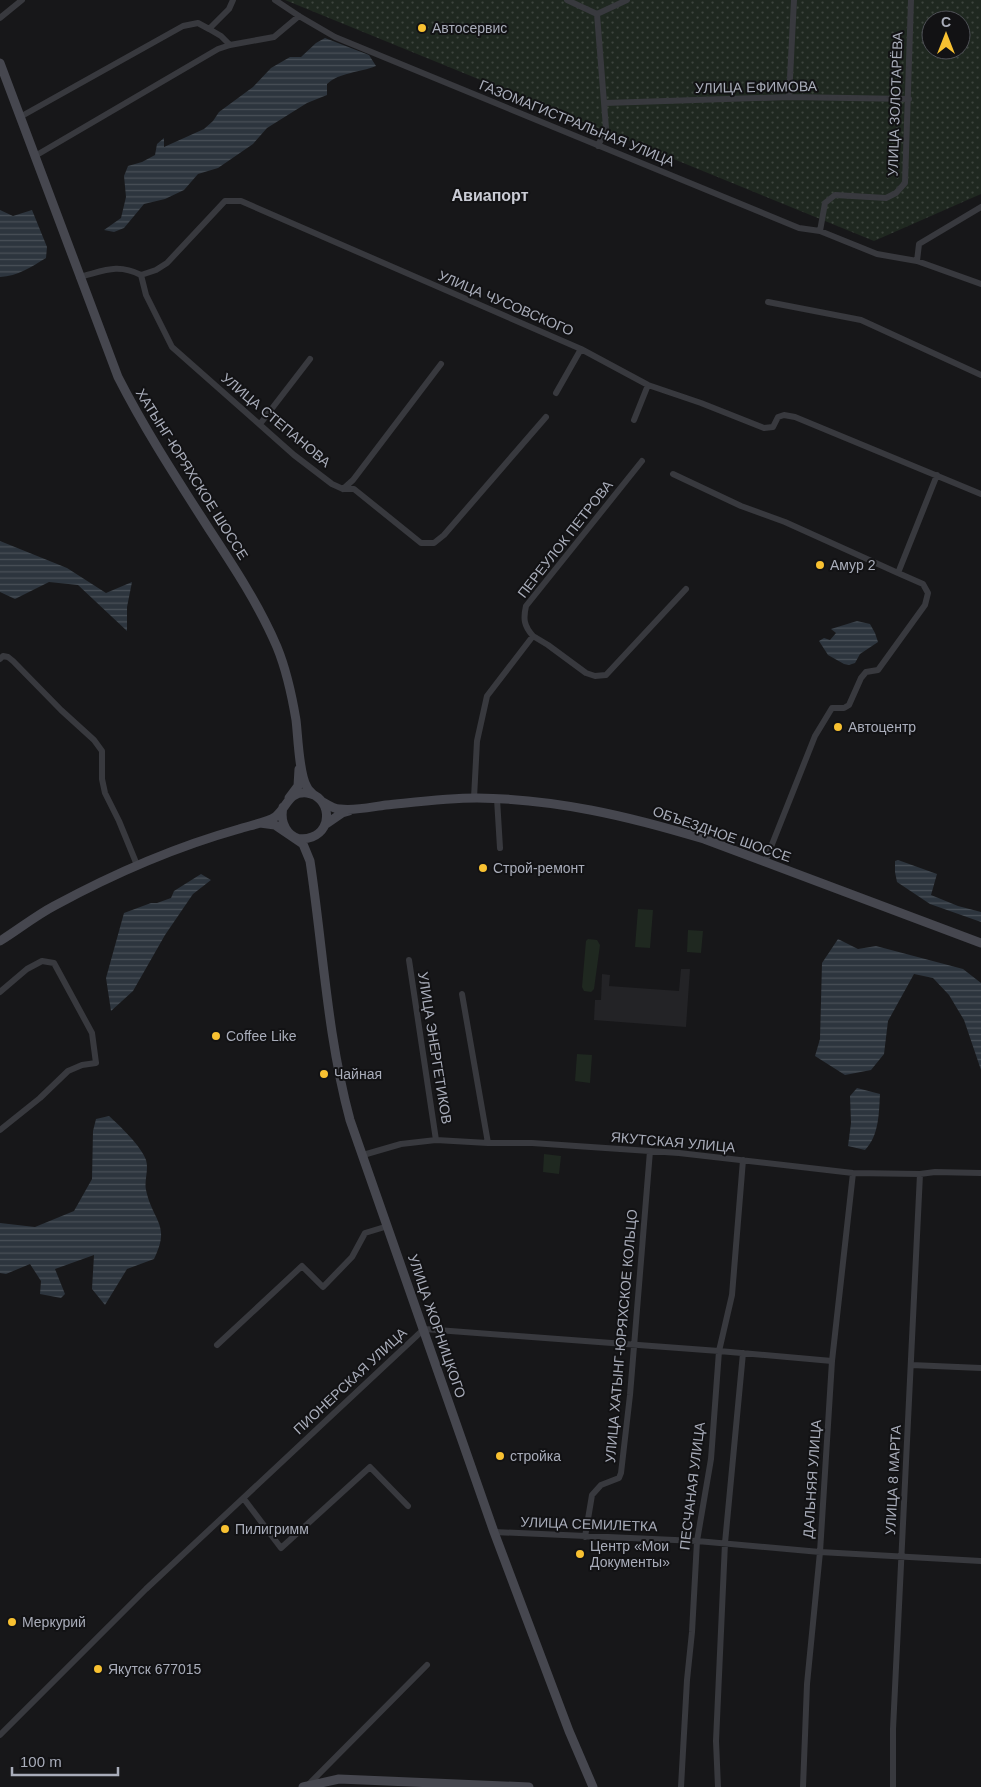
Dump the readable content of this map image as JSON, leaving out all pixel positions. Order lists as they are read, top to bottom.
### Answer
{
  "streets": {
    "main road": ["ХАТЫНГ-ЮРЯХСКОЕ ШОССЕ", "ОБЪЕЗДНОЕ ШОССЕ", "УЛИЦА ЖОРНИЦКОГО"],
    "street": [
      "УЛИЦА ЕФИМОВА",
      "УЛИЦА ЗОЛОТАРЁВА",
      "ГАЗОМАГИСТРАЛЬНАЯ УЛИЦА",
      "УЛИЦА ЧУСОВСКОГО",
      "УЛИЦА СТЕПАНОВА",
      "ПЕРЕУЛОК ПЕТРОВА",
      "УЛИЦА ЭНЕРГЕТИКОВ",
      "ЯКУТСКАЯ УЛИЦА",
      "УЛИЦА ХАТЫНГ-ЮРЯХСКОЕ КОЛЬЦО",
      "ПИОНЕРСКАЯ УЛИЦА",
      "ДАЛЬНЯЯ УЛИЦА",
      "УЛИЦА 8 МАРТА",
      "ПЕСЧАНАЯ УЛИЦА",
      "УЛИЦА СЕМИЛЕТКА"
    ]
  },
  "crossings": [
    ["УЛИЦА ЕФИМОВА", "УЛИЦА ЗОЛОТАРЁВА"],
    ["УЛИЦА ЗОЛОТАРЁВА", "ГАЗОМАГИСТРАЛЬНАЯ УЛИЦА"],
    ["УЛИЦА ЧУСОВСКОГО", "УЛИЦА СТЕПАНОВА"],
    ["ХАТЫНГ-ЮРЯХСКОЕ ШОССЕ", "ОБЪЕЗДНОЕ ШОССЕ"],
    ["ХАТЫНГ-ЮРЯХСКОЕ ШОССЕ", "УЛИЦА ЖОРНИЦКОГО"],
    ["ОБЪЕЗДНОЕ ШОССЕ", "УЛИЦА ЖОРНИЦКОГО"],
    ["УЛИЦА ЭНЕРГЕТИКОВ", "ЯКУТСКАЯ УЛИЦА"],
    ["ЯКУТСКАЯ УЛИЦА", "УЛИЦА ЖОРНИЦКОГО"],
    ["ЯКУТСКАЯ УЛИЦА", "УЛИЦА ХАТЫНГ-ЮРЯХСКОЕ КОЛЬЦО"],
    ["ЯКУТСКАЯ УЛИЦА", "ДАЛЬНЯЯ УЛИЦА"],
    ["ЯКУТСКАЯ УЛИЦА", "УЛИЦА 8 МАРТА"],
    ["ЯКУТСКАЯ УЛИЦА", "ПЕСЧАНАЯ УЛИЦА"],
    ["УЛИЦА ЖОРНИЦКОГО", "ПИОНЕРСКАЯ УЛИЦА"],
    ["УЛИЦА ЖОРНИЦКОГО", "УЛИЦА СЕМИЛЕТКА"],
    ["УЛИЦА ХАТЫНГ-ЮРЯХСКОЕ КОЛЬЦО", "ПИОНЕРСКАЯ УЛИЦА"],
    ["УЛИЦА ХАТЫНГ-ЮРЯХСКОЕ КОЛЬЦО", "УЛИЦА СЕМИЛЕТКА"],
    ["ПИОНЕРСКАЯ УЛИЦА", "ДАЛЬНЯЯ УЛИЦА"],
    ["ПИОНЕРСКАЯ УЛИЦА", "ПЕСЧАНАЯ УЛИЦА"],
    ["ДАЛЬНЯЯ УЛИЦА", "УЛИЦА СЕМИЛЕТКА"],
    ["УЛИЦА 8 МАРТА", "УЛИЦА СЕМИЛЕТКА"],
    ["ПЕСЧАНАЯ УЛИЦА", "УЛИЦА СЕМИЛЕТКА"]
  ],
  "districts": ["Авиапорт"],
  "places": [
    "Автосервис",
    "Амур 2",
    "Автоцентр",
    "Строй-ремонт",
    "Coffee Like",
    "Чайная",
    "стройка",
    "Пилигримм",
    "Центр «Мои Документы»",
    "Меркурий",
    "Якутск 677015"
  ],
  "scale_bar": "100 m",
  "north": "top"
}
